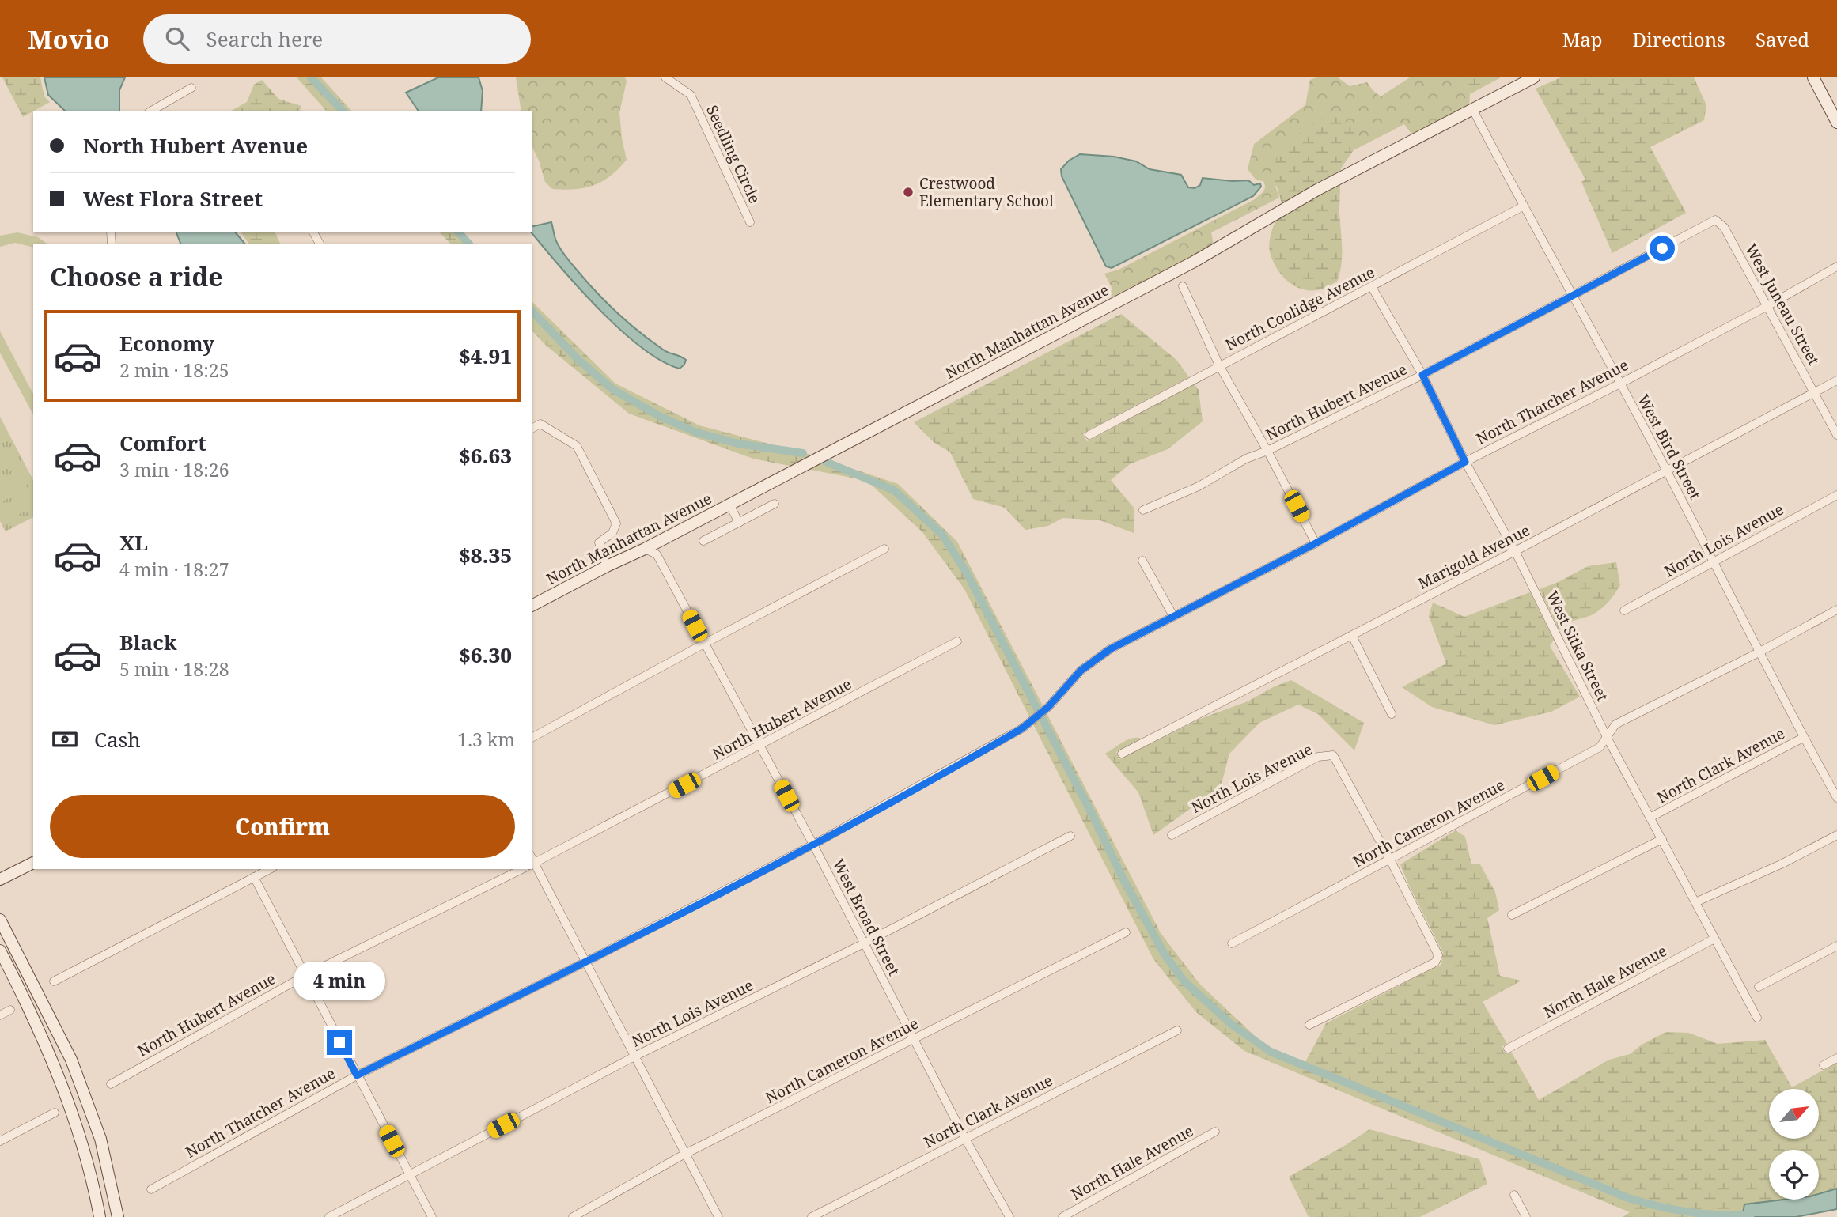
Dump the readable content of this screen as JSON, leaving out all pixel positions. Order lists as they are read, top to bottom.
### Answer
{
  "streets": {
    "street": [
      "Seedling Circle",
      "West Juneau Street",
      "North Coolidge Avenue",
      "North Manhattan Avenue",
      "North Hubert Avenue",
      "North Thatcher Avenue",
      "West Bird Street",
      "North Lois Avenue",
      "Marigold Avenue",
      "West Sitka Street",
      "North Clark Avenue",
      "North Cameron Avenue",
      "West Broad Street",
      "North Hale Avenue"
    ]
  },
  "crossings": [
    ["West Juneau Street", "North Hubert Avenue"],
    ["West Juneau Street", "North Thatcher Avenue"],
    ["West Juneau Street", "Marigold Avenue"],
    ["North Coolidge Avenue", "West Bird Street"],
    ["North Coolidge Avenue", "West Sitka Street"],
    ["North Manhattan Avenue", "West Bird Street"],
    ["North Manhattan Avenue", "West Broad Street"],
    ["North Hubert Avenue", "West Bird Street"],
    ["North Hubert Avenue", "West Sitka Street"],
    ["North Hubert Avenue", "West Broad Street"],
    ["North Thatcher Avenue", "West Bird Street"],
    ["North Thatcher Avenue", "West Sitka Street"],
    ["North Thatcher Avenue", "West Broad Street"],
    ["West Bird Street", "North Lois Avenue"],
    ["West Bird Street", "Marigold Avenue"],
    ["West Bird Street", "North Clark Avenue"],
    ["West Bird Street", "North Cameron Avenue"],
    ["North Lois Avenue", "North Cameron Avenue"],
    ["North Lois Avenue", "West Broad Street"],
    ["Marigold Avenue", "West Sitka Street"],
    ["West Sitka Street", "North Clark Avenue"],
    ["West Sitka Street", "North Cameron Avenue"],
    ["West Sitka Street", "North Hale Avenue"],
    ["North Clark Avenue", "West Broad Street"],
    ["North Cameron Avenue", "West Broad Street"]
  ],
  "places": ["Crestwood Elementary School"],
  "north": "top right",
  "page": {
    "header": "Movio",
    "search": "Search here",
    "nav": ["Map", "Directions", "Saved"],
    "banner": ["North Hubert Avenue", "West Flora Street"],
    "heading": "Choose a ride",
    "list": [
      {
        "name": "Economy",
        "note": "2 min · 18:25",
        "value": "$4.91"
      },
      {
        "name": "Comfort",
        "note": "3 min · 18:26",
        "value": "$6.63"
      },
      {
        "name": "XL",
        "note": "4 min · 18:27",
        "value": "$8.35"
      },
      {
        "name": "Black",
        "note": "5 min · 18:28",
        "value": "$6.30"
      }
    ],
    "pay": ["Cash", "1.3 km"],
    "buttons": "Confirm",
    "bubble": "4 min"
  }
}
